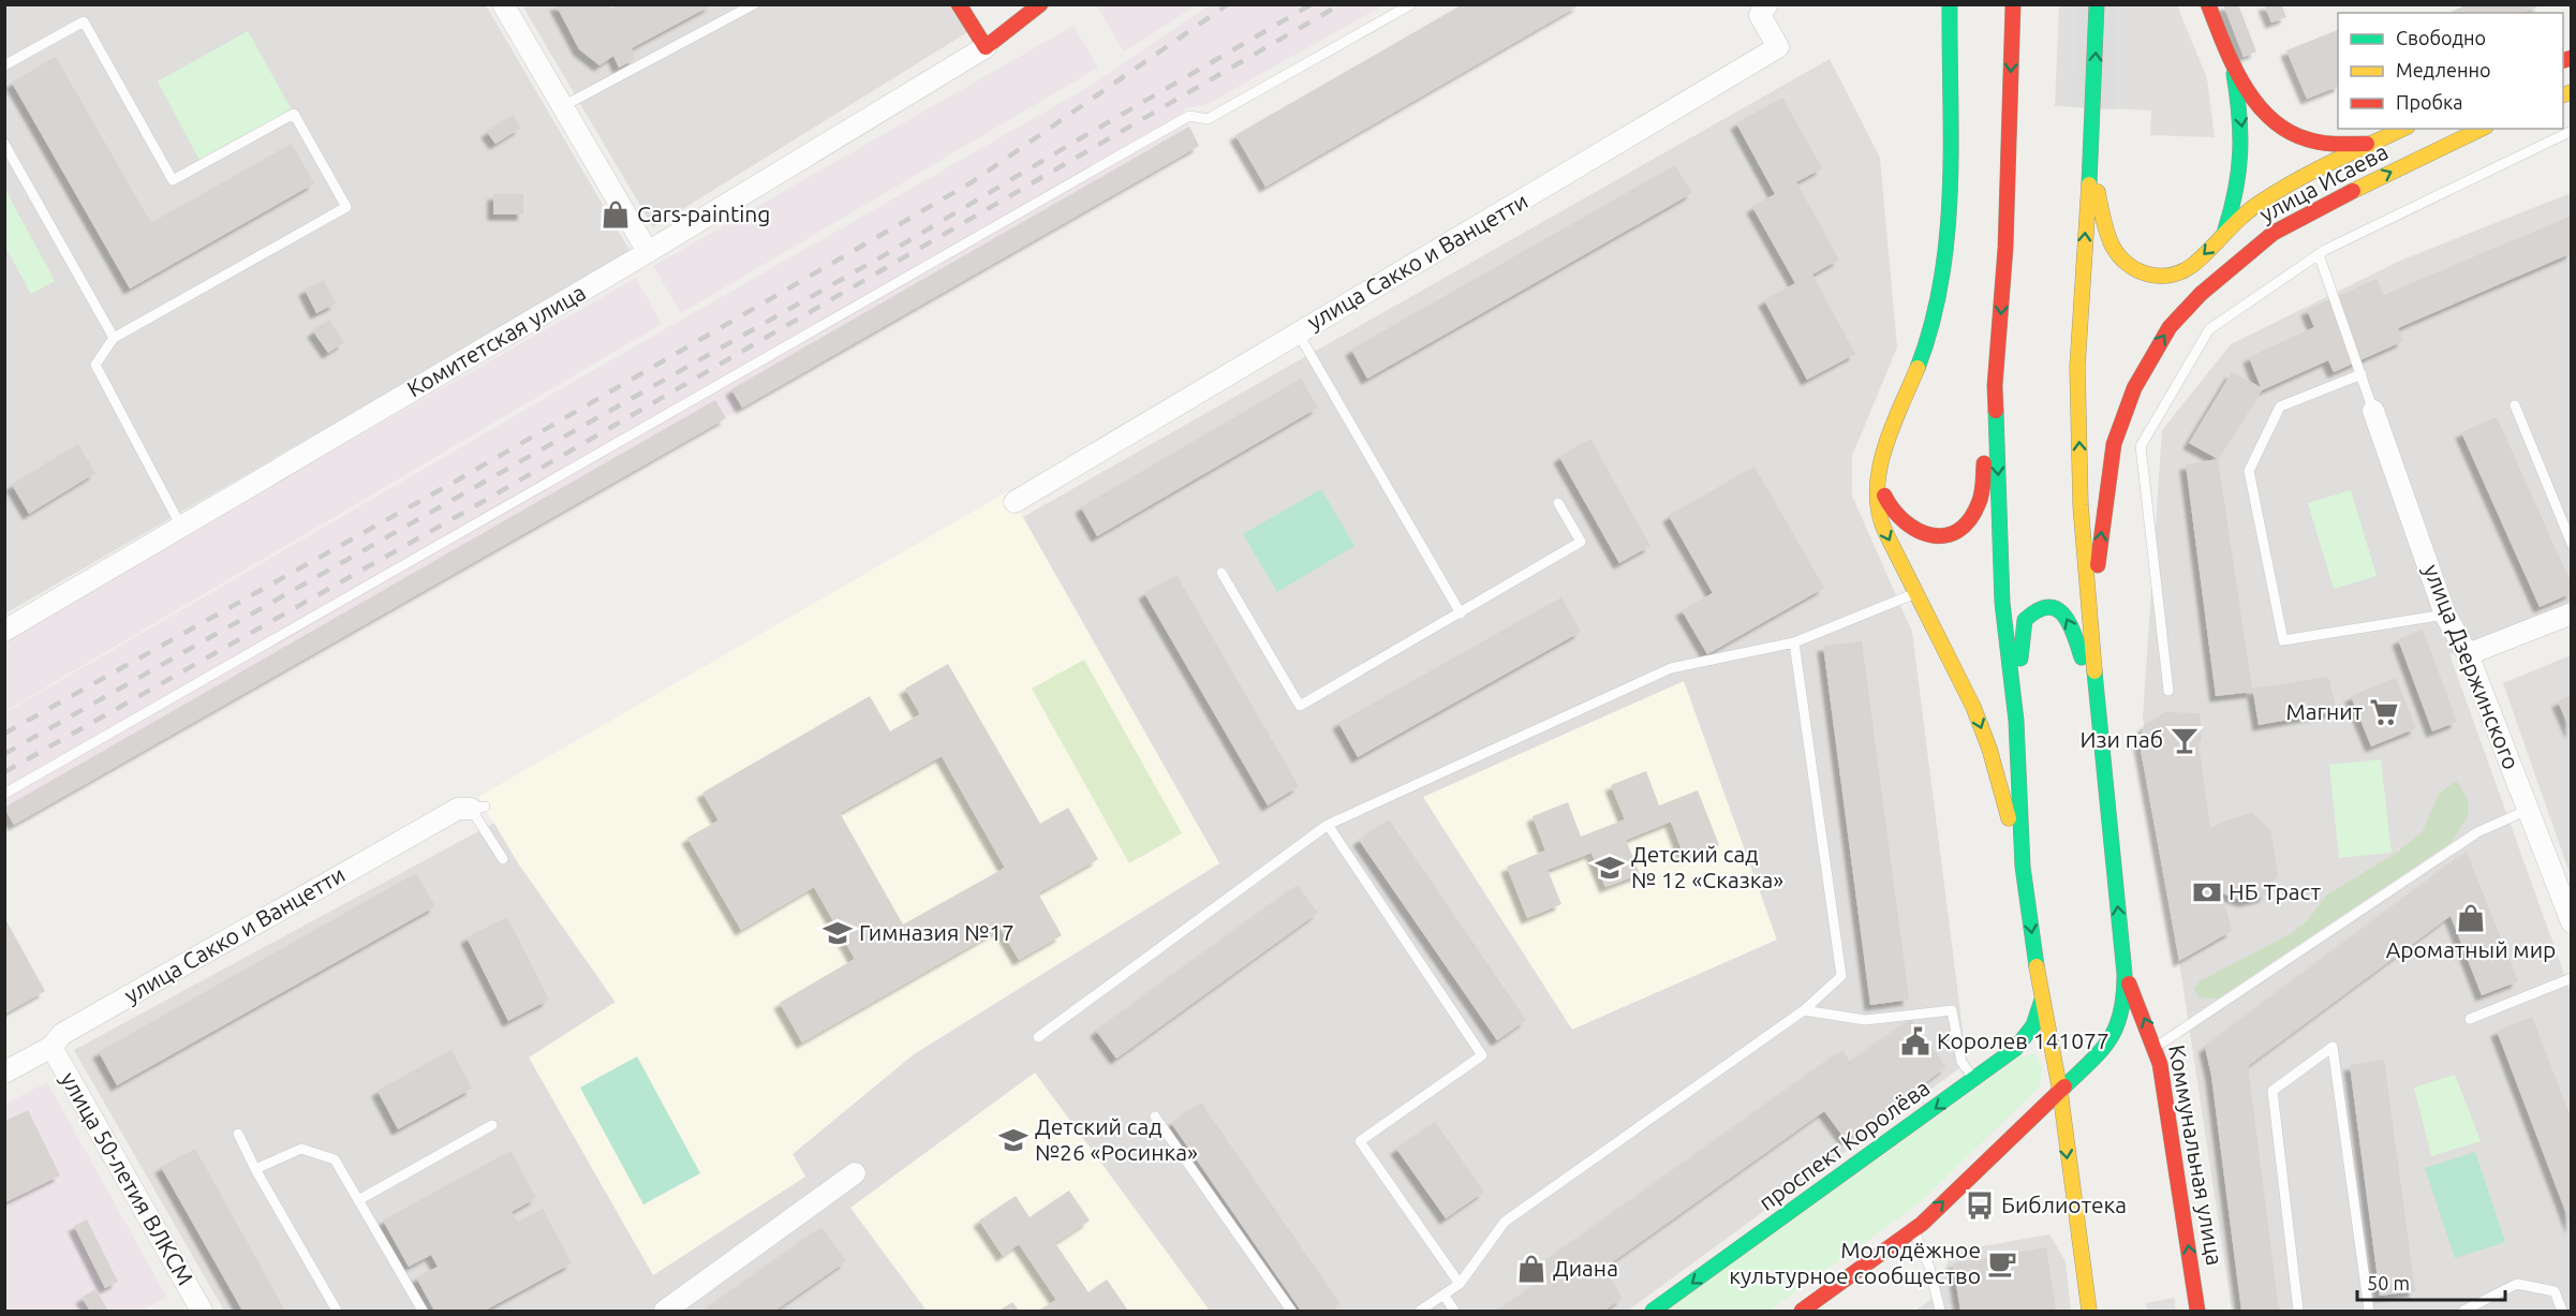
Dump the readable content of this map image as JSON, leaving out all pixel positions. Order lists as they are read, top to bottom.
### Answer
{
  "streets": {
    "main road": ["улица Исаева", "проспект Королёва", "Коммунальная улица"],
    "street": [
      "улица Сакко и Ванцетти",
      "Комитетская улица",
      "улица Дзержинского",
      "улица 50-летия ВЛКСМ"
    ]
  },
  "crossings": [
    ["улица Сакко и Ванцетти", "улица 50-летия ВЛКСМ"]
  ],
  "one_way": ["улица Исаева"],
  "places": {
    "shop": ["Cars-painting", "Ароматный мир", "Диана"],
    "supermarket": ["Магнит"],
    "bar": ["Изи паб"],
    "school or university": ["Детский сад № 12 «Сказка»", "Гимназия №17", "Детский сад №26 «Росинка»"],
    "bank": ["НБ Траст"],
    "public building": ["Королев 141077"],
    "bus stop": ["Библиотека"],
    "cafe": ["Молодёжное культурное сообщество"]
  },
  "legend": ["Свободно", "Медленно", "Пробка"],
  "scale_bar": "50 m"
}
